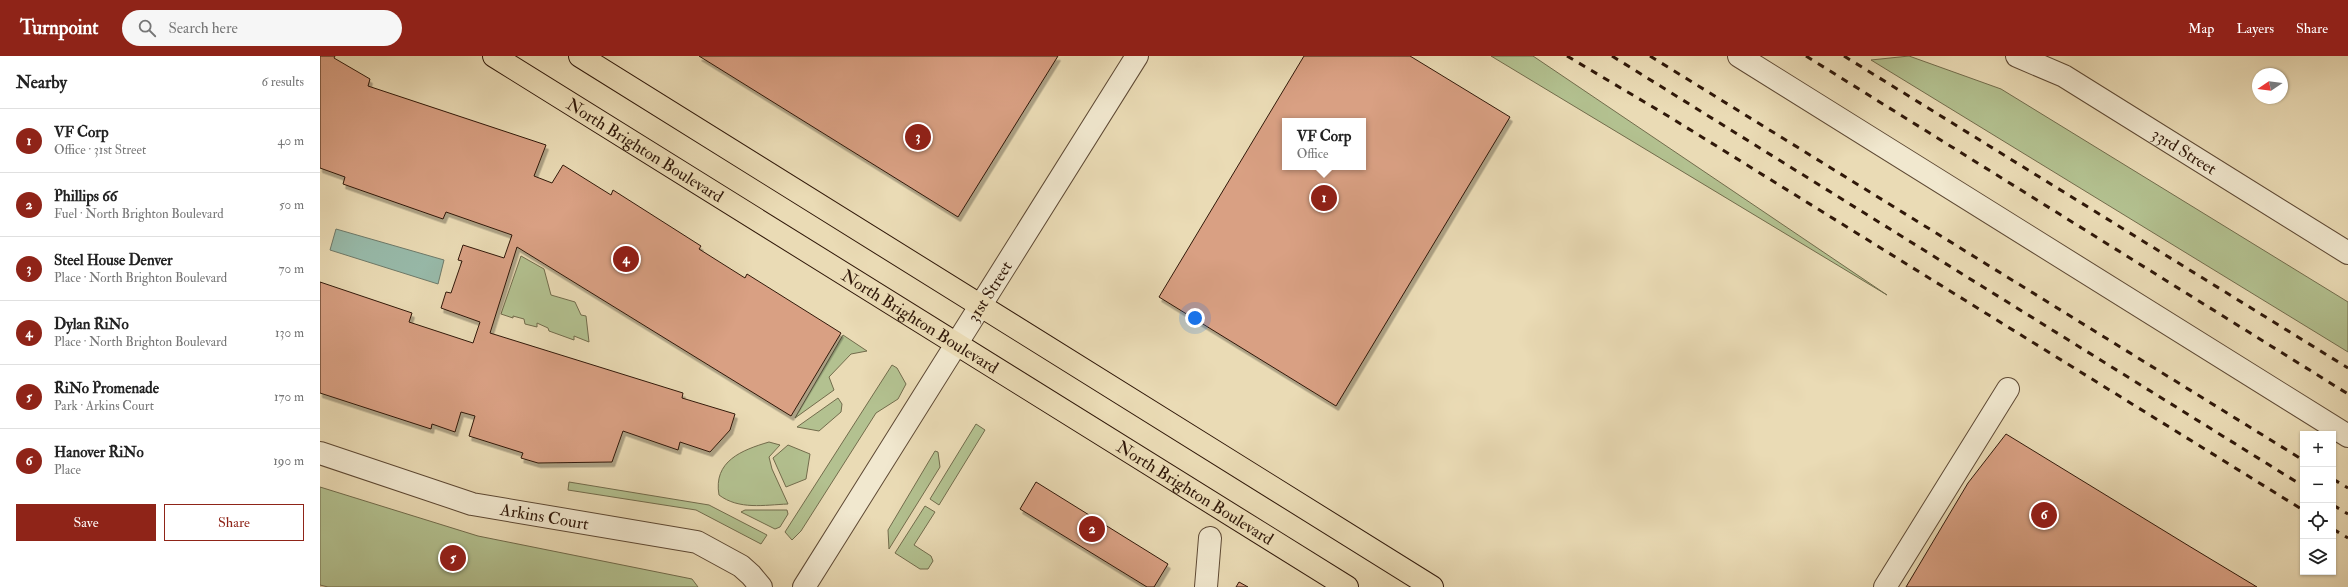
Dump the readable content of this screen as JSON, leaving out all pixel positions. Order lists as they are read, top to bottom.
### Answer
{
  "streets": {
    "main road": ["North Brighton Boulevard"],
    "street": ["33rd Street", "31st Street", "Arkins Court"]
  },
  "crossings": [
    ["North Brighton Boulevard", "31st Street"]
  ],
  "north": "left",
  "page": {
    "header": "Turnpoint",
    "search": "Search here",
    "nav": ["Map", "Layers", "Share"],
    "heading": ["Nearby", "6 results"],
    "list": [
      {
        "mark": "1",
        "name": "VF Corp",
        "note": "Office · 31st Street",
        "value": "40 m"
      },
      {
        "mark": "2",
        "name": "Phillips 66",
        "note": "Fuel · North Brighton Boulevard",
        "value": "50 m"
      },
      {
        "mark": "3",
        "name": "Steel House Denver",
        "note": "Place · North Brighton Boulevard",
        "value": "70 m"
      },
      {
        "mark": "4",
        "name": "Dylan RiNo",
        "note": "Place · North Brighton Boulevard",
        "value": "130 m"
      },
      {
        "mark": "5",
        "name": "RiNo Promenade",
        "note": "Park · Arkins Court",
        "value": "170 m"
      },
      {
        "mark": "6",
        "name": "Hanover RiNo",
        "note": "Place",
        "value": "190 m"
      }
    ],
    "popup": ["VF Corp", "Office"],
    "pins": [
      "3",
      "1",
      "4",
      "6",
      "2",
      "5"
    ],
    "map_buttons": ["+", "−"],
    "buttons": ["Save", "Share"]
  }
}
